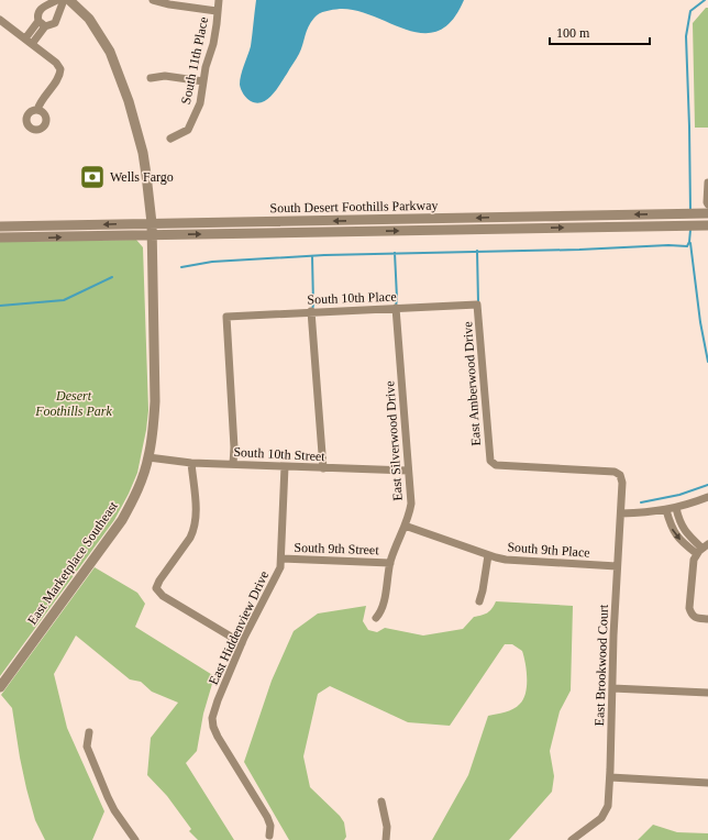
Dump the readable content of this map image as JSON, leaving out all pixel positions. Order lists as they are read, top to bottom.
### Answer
{
  "streets": {
    "street": [
      "South 11th Place",
      "South Desert Foothills Parkway",
      "South 10th Place",
      "East Amberwood Drive",
      "East Silverwood Drive",
      "South 10th Street",
      "South 9th Street",
      "South 9th Place",
      "East Marketplace Southeast",
      "East Hiddenview Drive",
      "East Brookwood Court"
    ]
  },
  "crossings": [
    ["South Desert Foothills Parkway", "East Marketplace Southeast"],
    ["South 10th Place", "East Amberwood Drive"],
    ["South 10th Place", "East Silverwood Drive"],
    ["South 10th Place", "South 10th Street"],
    ["East Amberwood Drive", "East Brookwood Court"],
    ["East Silverwood Drive", "South 10th Street"],
    ["East Silverwood Drive", "South 9th Street"],
    ["East Silverwood Drive", "South 9th Place"],
    ["South 10th Street", "East Marketplace Southeast"],
    ["South 10th Street", "East Hiddenview Drive"],
    ["South 9th Street", "East Hiddenview Drive"],
    ["South 9th Place", "East Brookwood Court"]
  ],
  "parks": ["Desert Foothills Park"],
  "places": {
    "bank": ["Wells Fargo"]
  },
  "scale_bar": "100 m"
}
